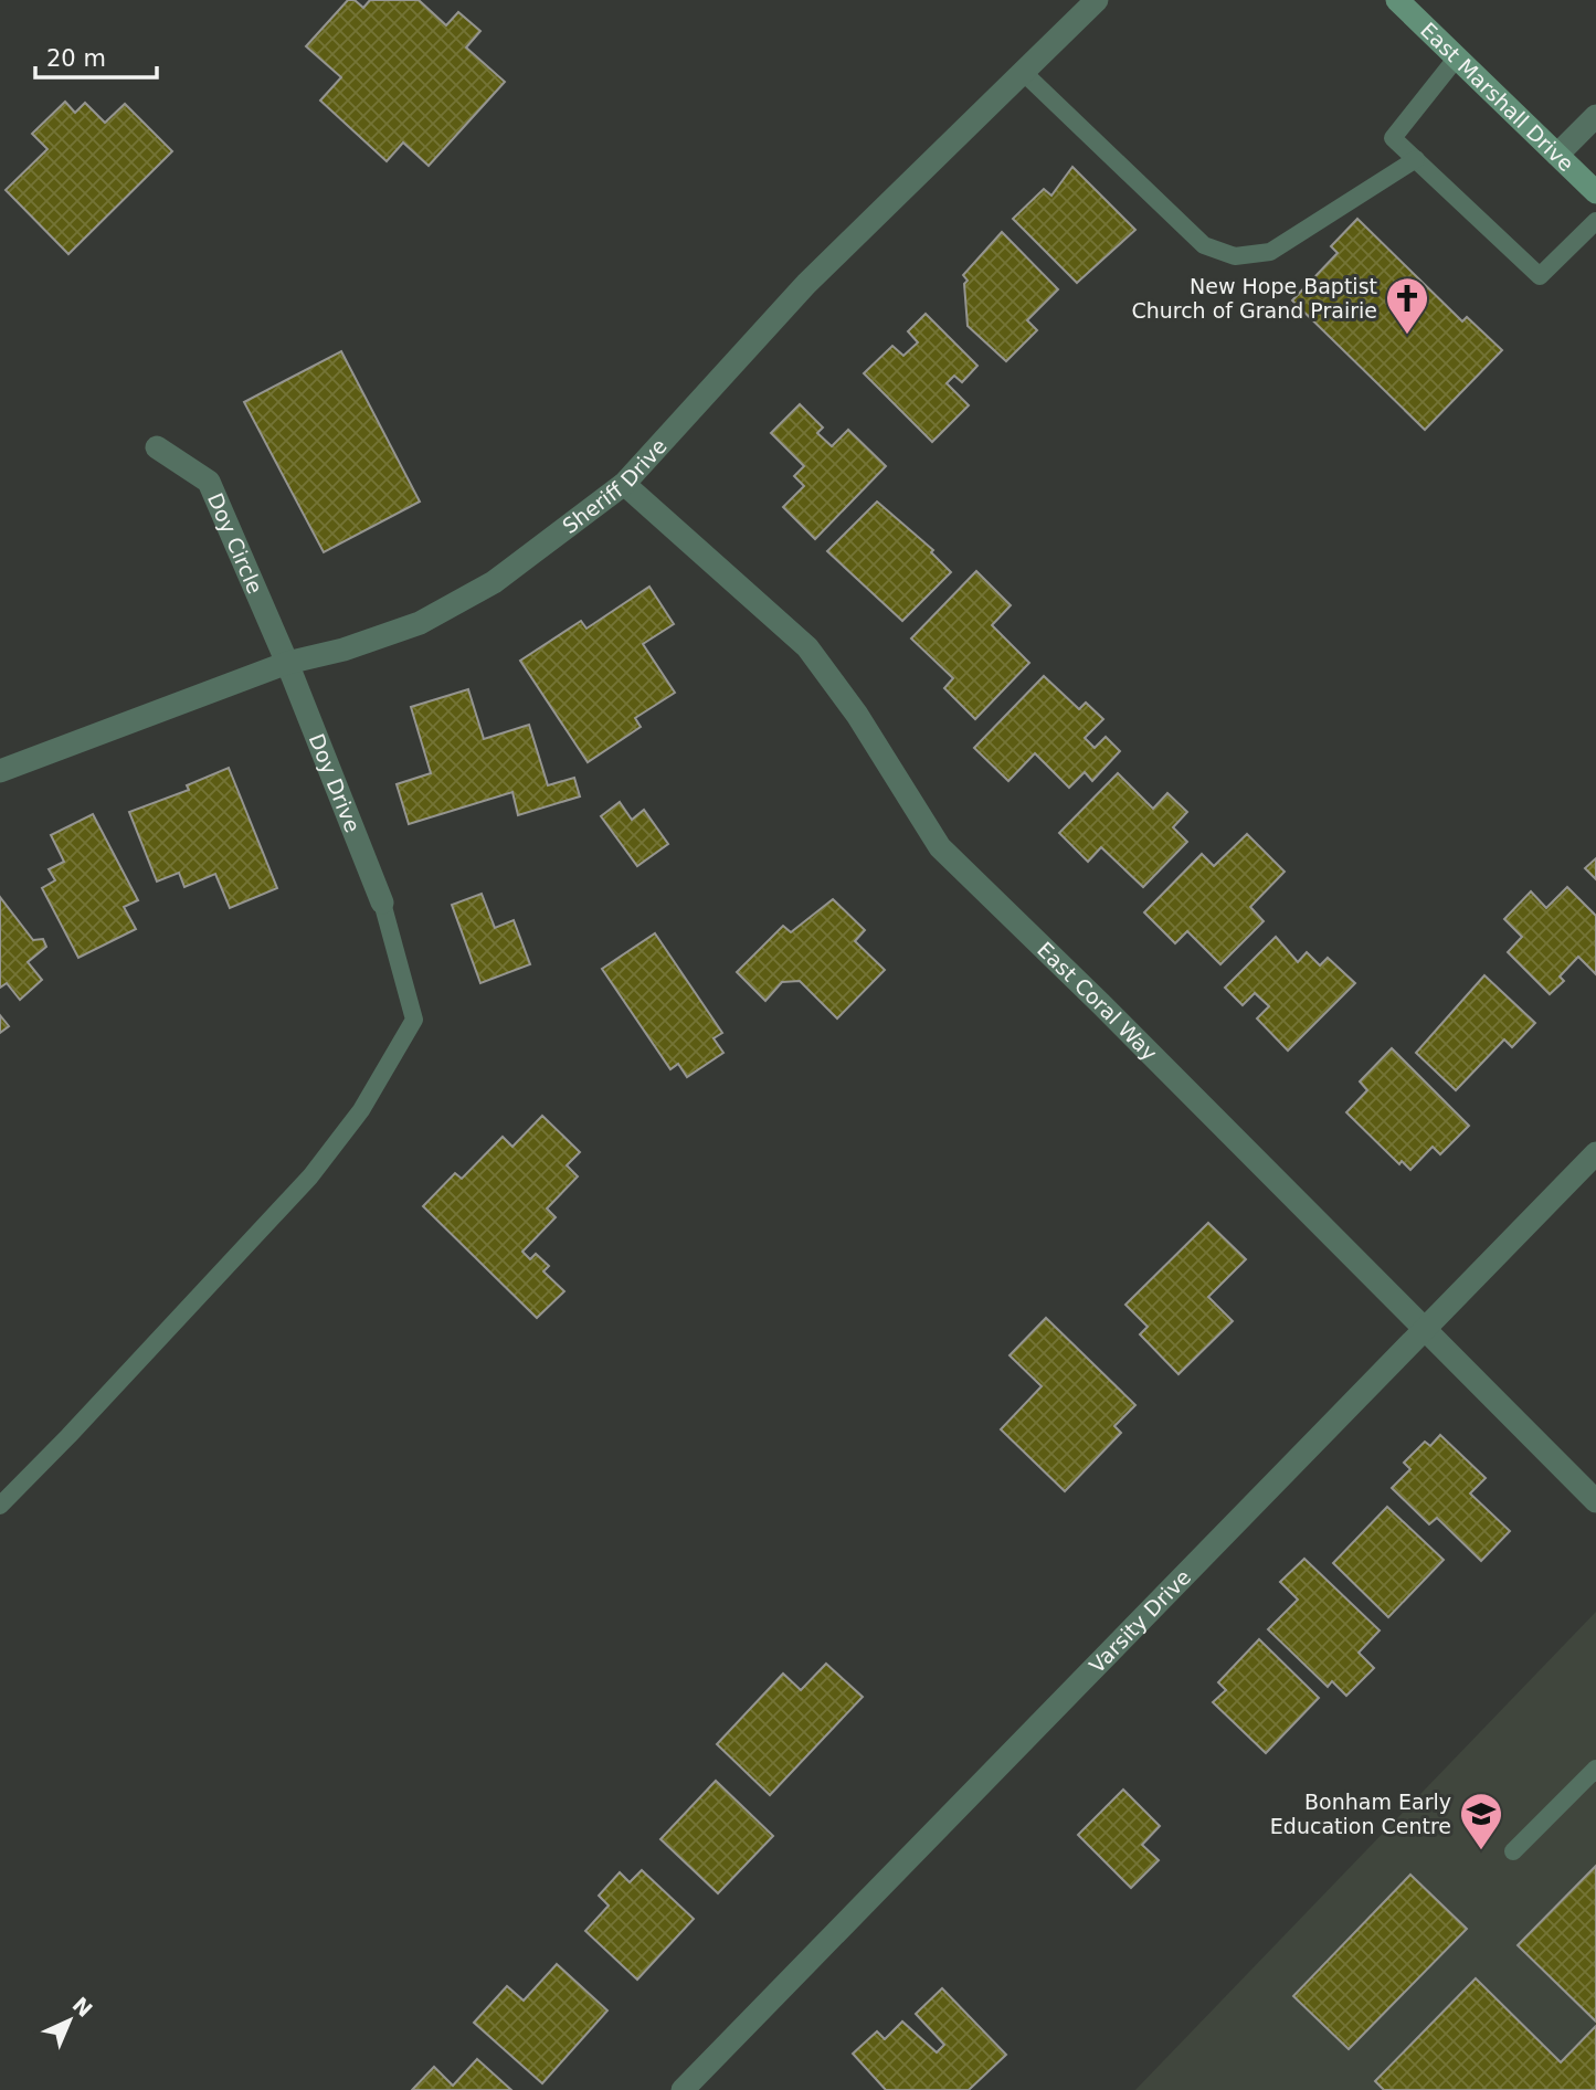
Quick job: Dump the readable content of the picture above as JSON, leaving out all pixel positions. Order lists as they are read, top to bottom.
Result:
{
  "streets": {
    "street": [
      "East Marshall Drive",
      "Sheriff Drive",
      "Doy Circle",
      "Doy Drive",
      "East Coral Way",
      "Varsity Drive"
    ]
  },
  "crossings": [
    ["Sheriff Drive", "Doy Circle"],
    ["Sheriff Drive", "Doy Drive"],
    ["Sheriff Drive", "East Coral Way"],
    ["Doy Circle", "Doy Drive"],
    ["East Coral Way", "Varsity Drive"]
  ],
  "places": {
    "church": ["New Hope Baptist Church of Grand Prairie"],
    "school or university": ["Bonham Early Education Centre"]
  },
  "scale_bar": "20 m",
  "north": "top right"
}
